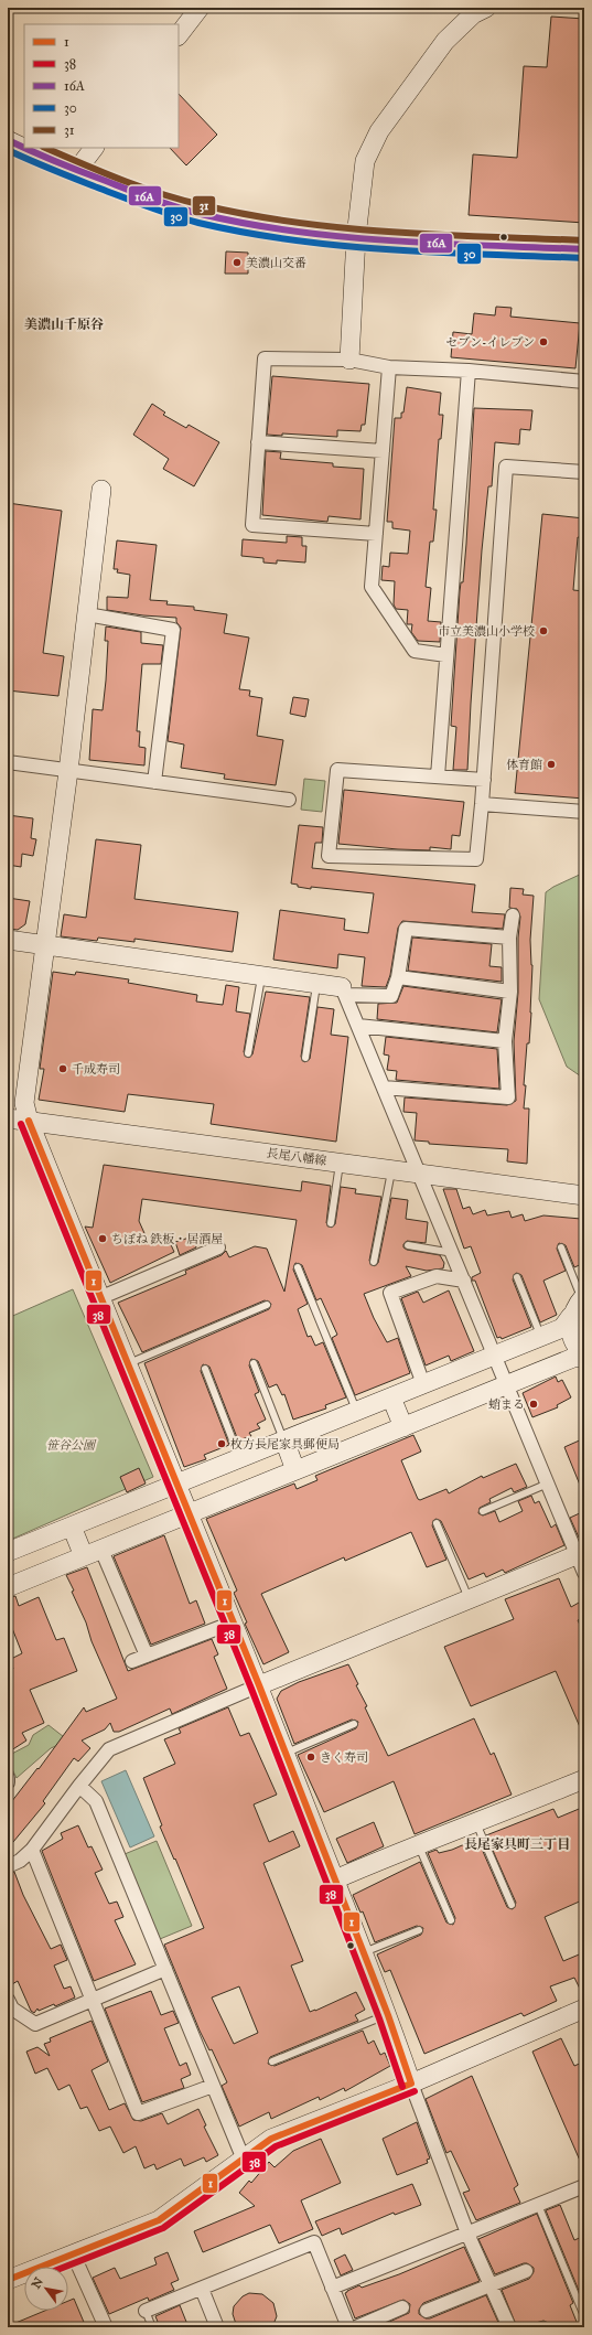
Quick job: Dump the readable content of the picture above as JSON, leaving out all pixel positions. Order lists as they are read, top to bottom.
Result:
{
  "streets": {
    "street": ["長尾八幡線"]
  },
  "districts": ["美濃山千原谷", "長尾家具町三丁目"],
  "parks": ["笹谷公園"],
  "places": [
    "美濃山交番",
    "セブン-イレブン",
    "市立美濃山小学校",
    "体育館",
    "千成寿司",
    "ちぼね 鉄板・居酒屋",
    "蛸まる",
    "枚方長尾家具郵便局",
    "きく寿司"
  ],
  "lines": [
    "transit line 16A",
    "transit line 31",
    "transit line 30",
    "transit line 1",
    "transit line 38"
  ],
  "legend": [
    "1",
    "38",
    "16A",
    "30",
    "31"
  ],
  "north": "top left"
}
